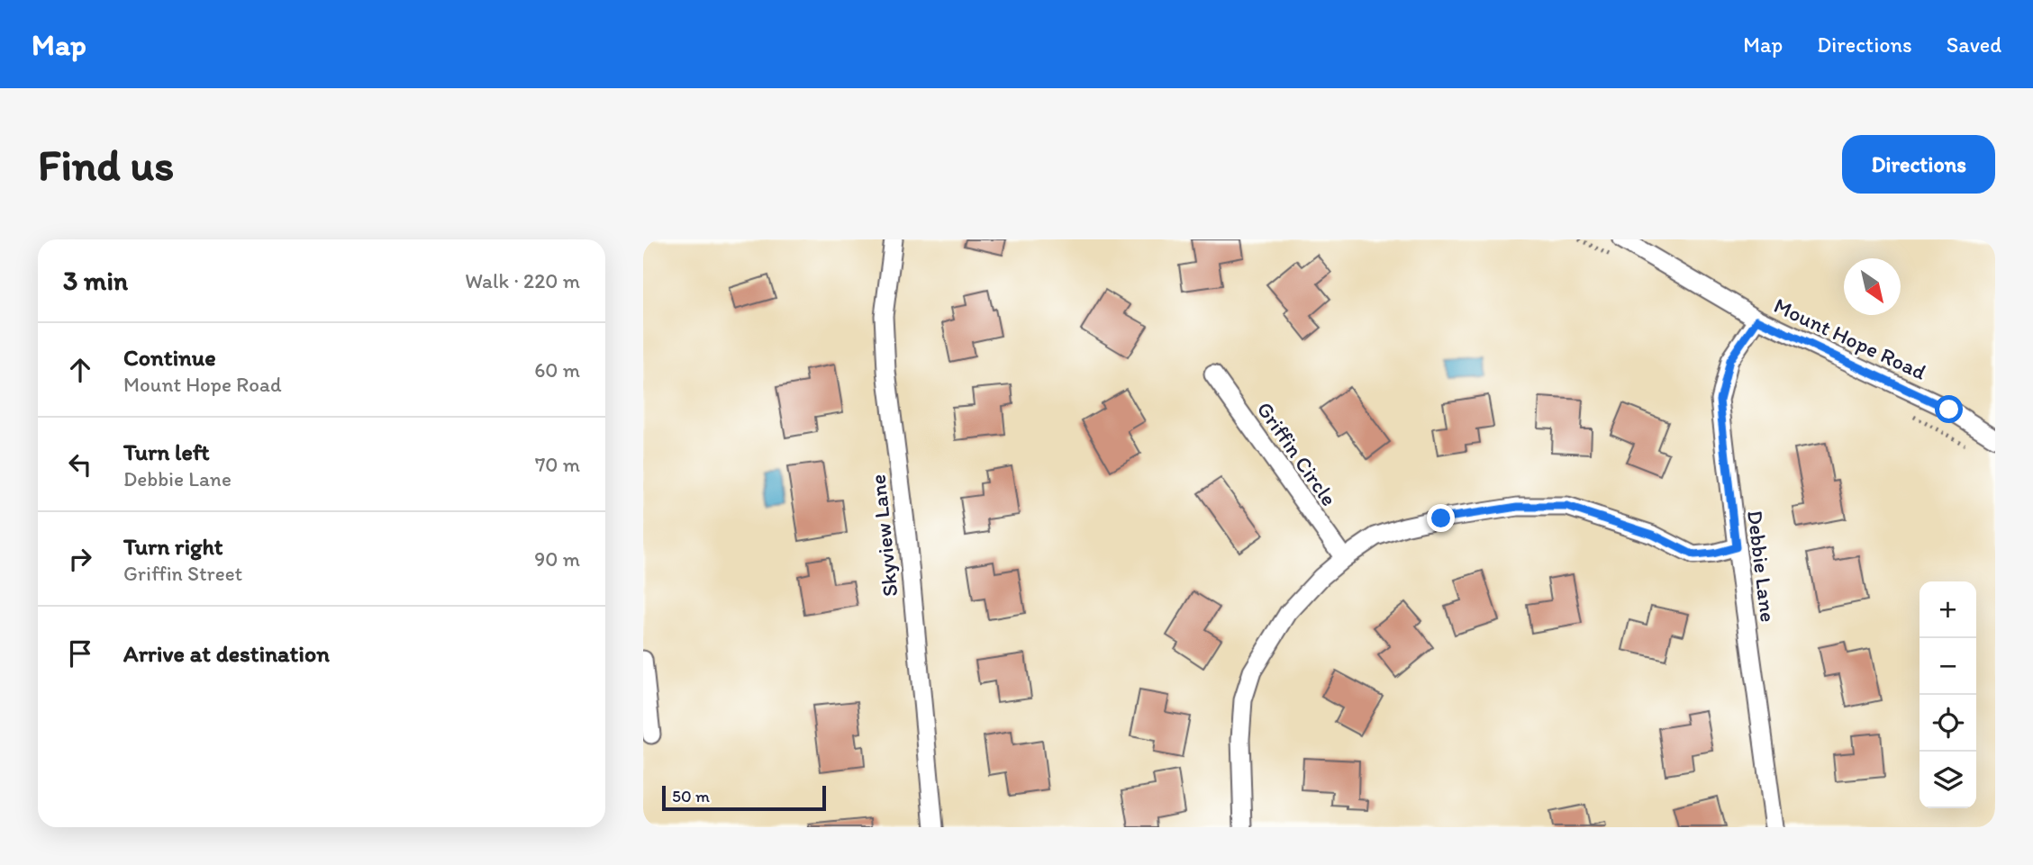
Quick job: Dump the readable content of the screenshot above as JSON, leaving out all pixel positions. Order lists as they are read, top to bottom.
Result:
{
  "streets": {
    "street": [
      "Mount Hope Road",
      "Griffin Circle",
      "Skyview Lane",
      "Debbie Lane"
    ]
  },
  "crossings": [
    ["Mount Hope Road", "Debbie Lane"]
  ],
  "scale_bar": "50 m",
  "north": "bottom right",
  "page": {
    "header": "Map",
    "nav": ["Map", "Directions", "Saved"],
    "buttons": "Directions",
    "title": "Find us",
    "heading": ["3 min", "Walk · 220 m"],
    "list": [
      ["Continue", "Mount Hope Road", "60 m"],
      ["Turn left", "Debbie Lane", "70 m"],
      ["Turn right", "Griffin Street", "90 m"],
      "Arrive at destination"
    ],
    "map_buttons": ["+", "−"],
    "scale": "50 m"
  }
}
